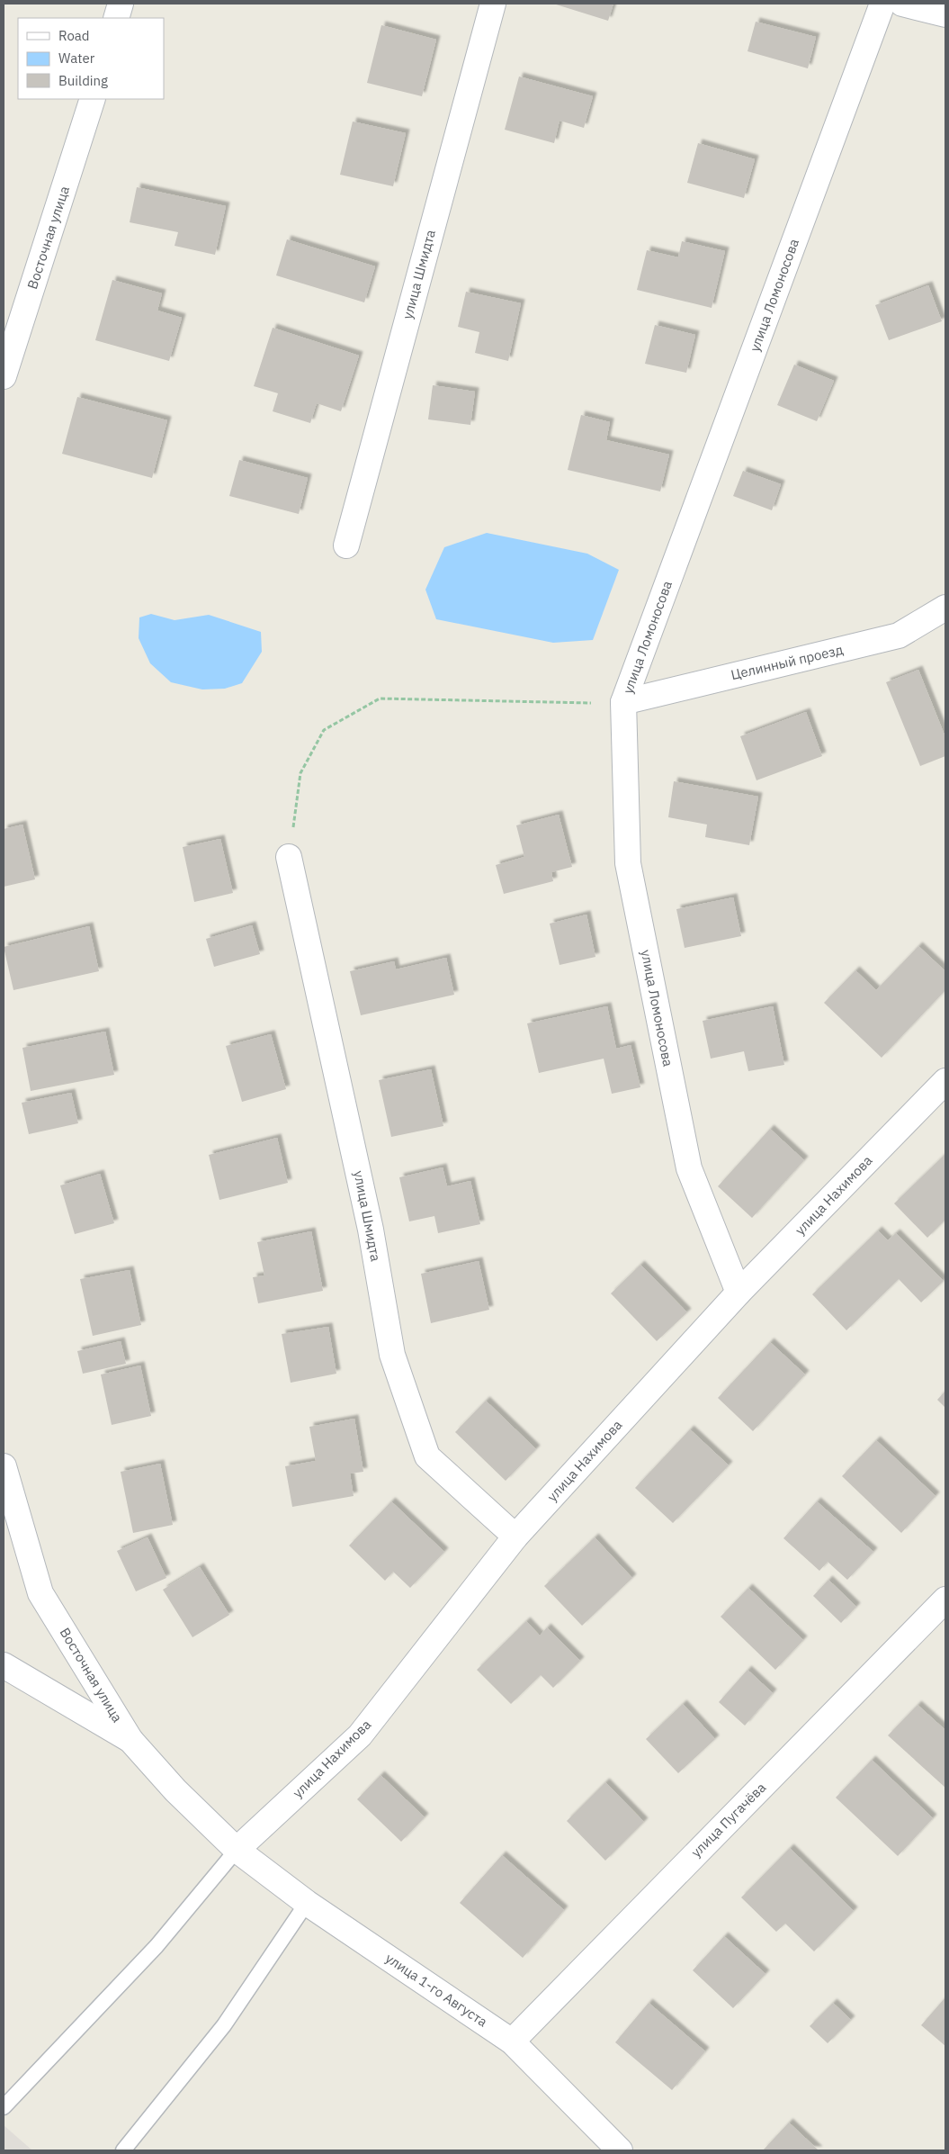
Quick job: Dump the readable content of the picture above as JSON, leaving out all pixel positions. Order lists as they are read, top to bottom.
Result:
{
  "streets": {
    "street": [
      "Восточная улица",
      "улица Шмидта",
      "улица Ломоносова",
      "Целинный проезд",
      "улица Нахимова",
      "улица Пугачёва",
      "улица 1-го Августа"
    ]
  },
  "crossings": [
    ["Восточная улица", "улица Нахимова"],
    ["Восточная улица", "улица 1-го Августа"],
    ["улица Шмидта", "улица Нахимова"],
    ["улица Ломоносова", "Целинный проезд"],
    ["улица Ломоносова", "улица Нахимова"],
    ["улица Нахимова", "улица 1-го Августа"],
    ["улица Пугачёва", "улица 1-го Августа"]
  ],
  "legend": ["Road", "Water", "Building"]
}
